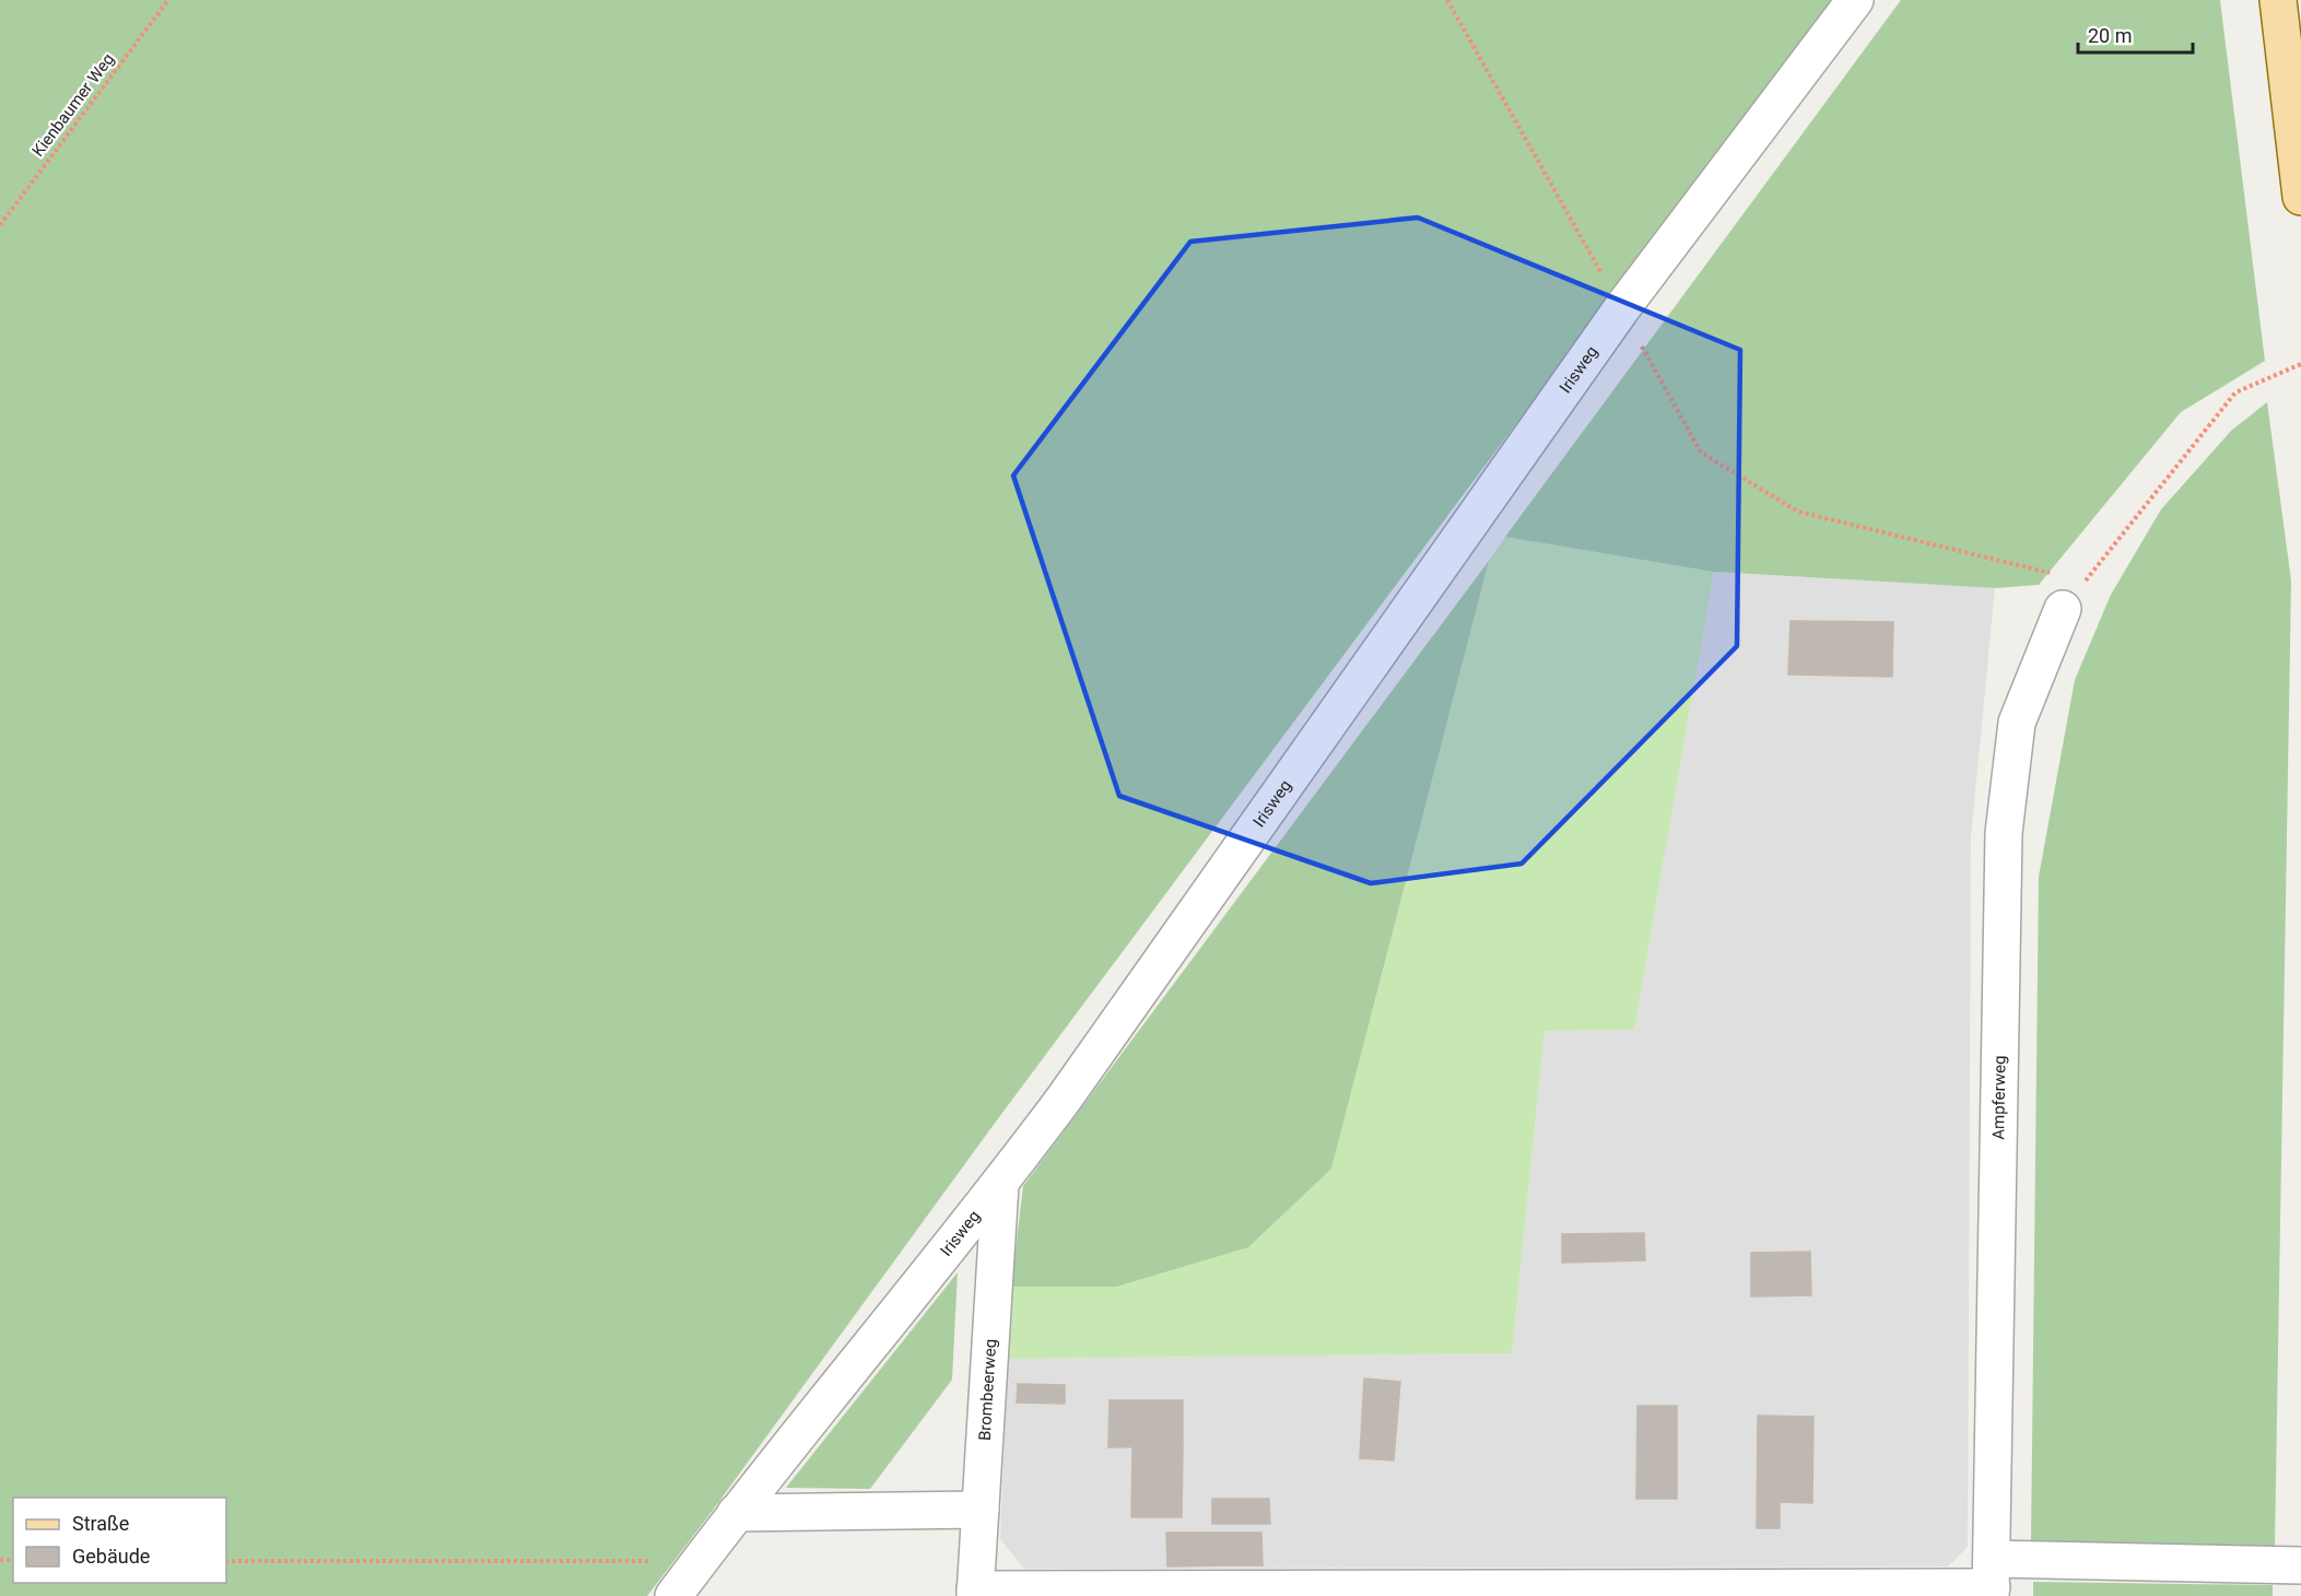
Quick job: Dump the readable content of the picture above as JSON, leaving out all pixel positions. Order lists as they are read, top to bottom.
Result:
{
  "streets": {
    "street": ["Irisweg", "Ampferweg", "Brombeerweg"],
    "path": ["Kienbaumer Weg"]
  },
  "crossings": [
    ["Irisweg", "Brombeerweg"]
  ],
  "legend": ["Straße", "Gebäude"],
  "scale_bar": "20 m"
}
